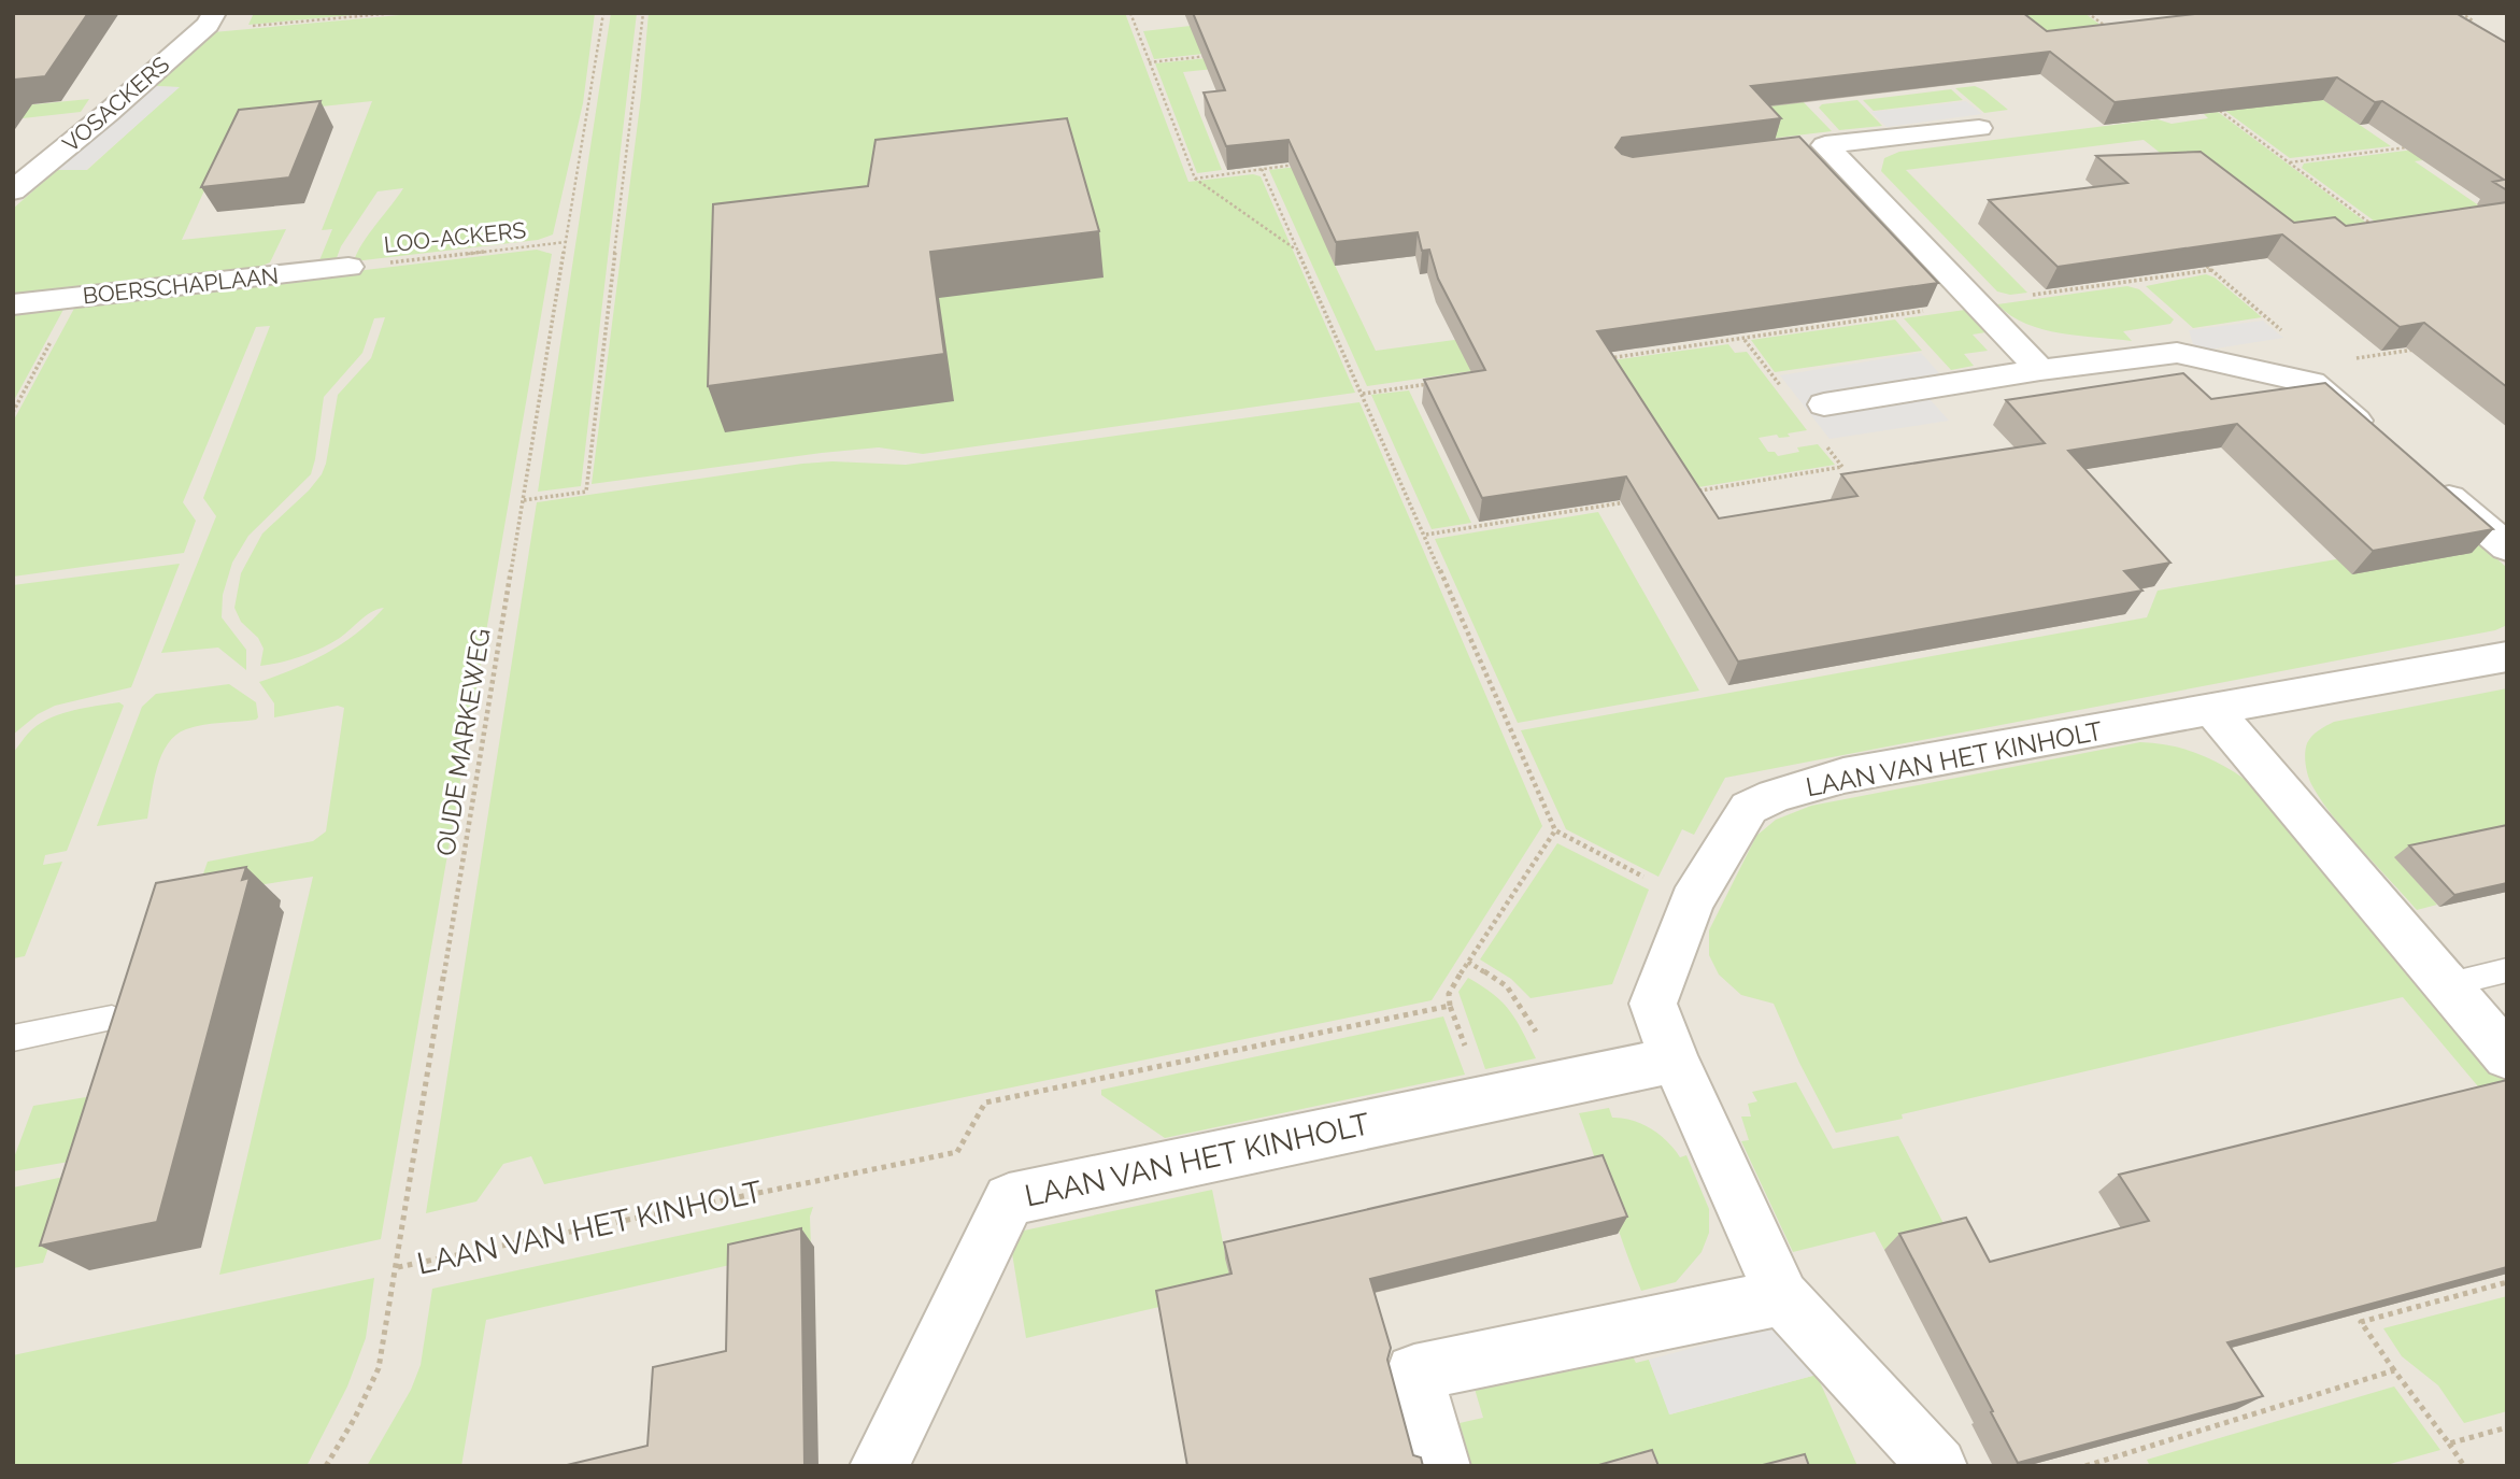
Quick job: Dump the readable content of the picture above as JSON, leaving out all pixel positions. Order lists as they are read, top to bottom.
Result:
{
  "streets": {
    "street": ["VOSACKERS", "BOERSCHAPLAAN", "LAAN VAN HET KINHOLT"],
    "path": ["LOO-ACKERS", "OUDE MARKEWEG"]
  },
  "crossings": [
    ["LOO-ACKERS", "BOERSCHAPLAAN"],
    ["LOO-ACKERS", "OUDE MARKEWEG"],
    ["OUDE MARKEWEG", "LAAN VAN HET KINHOLT"]
  ]
}
